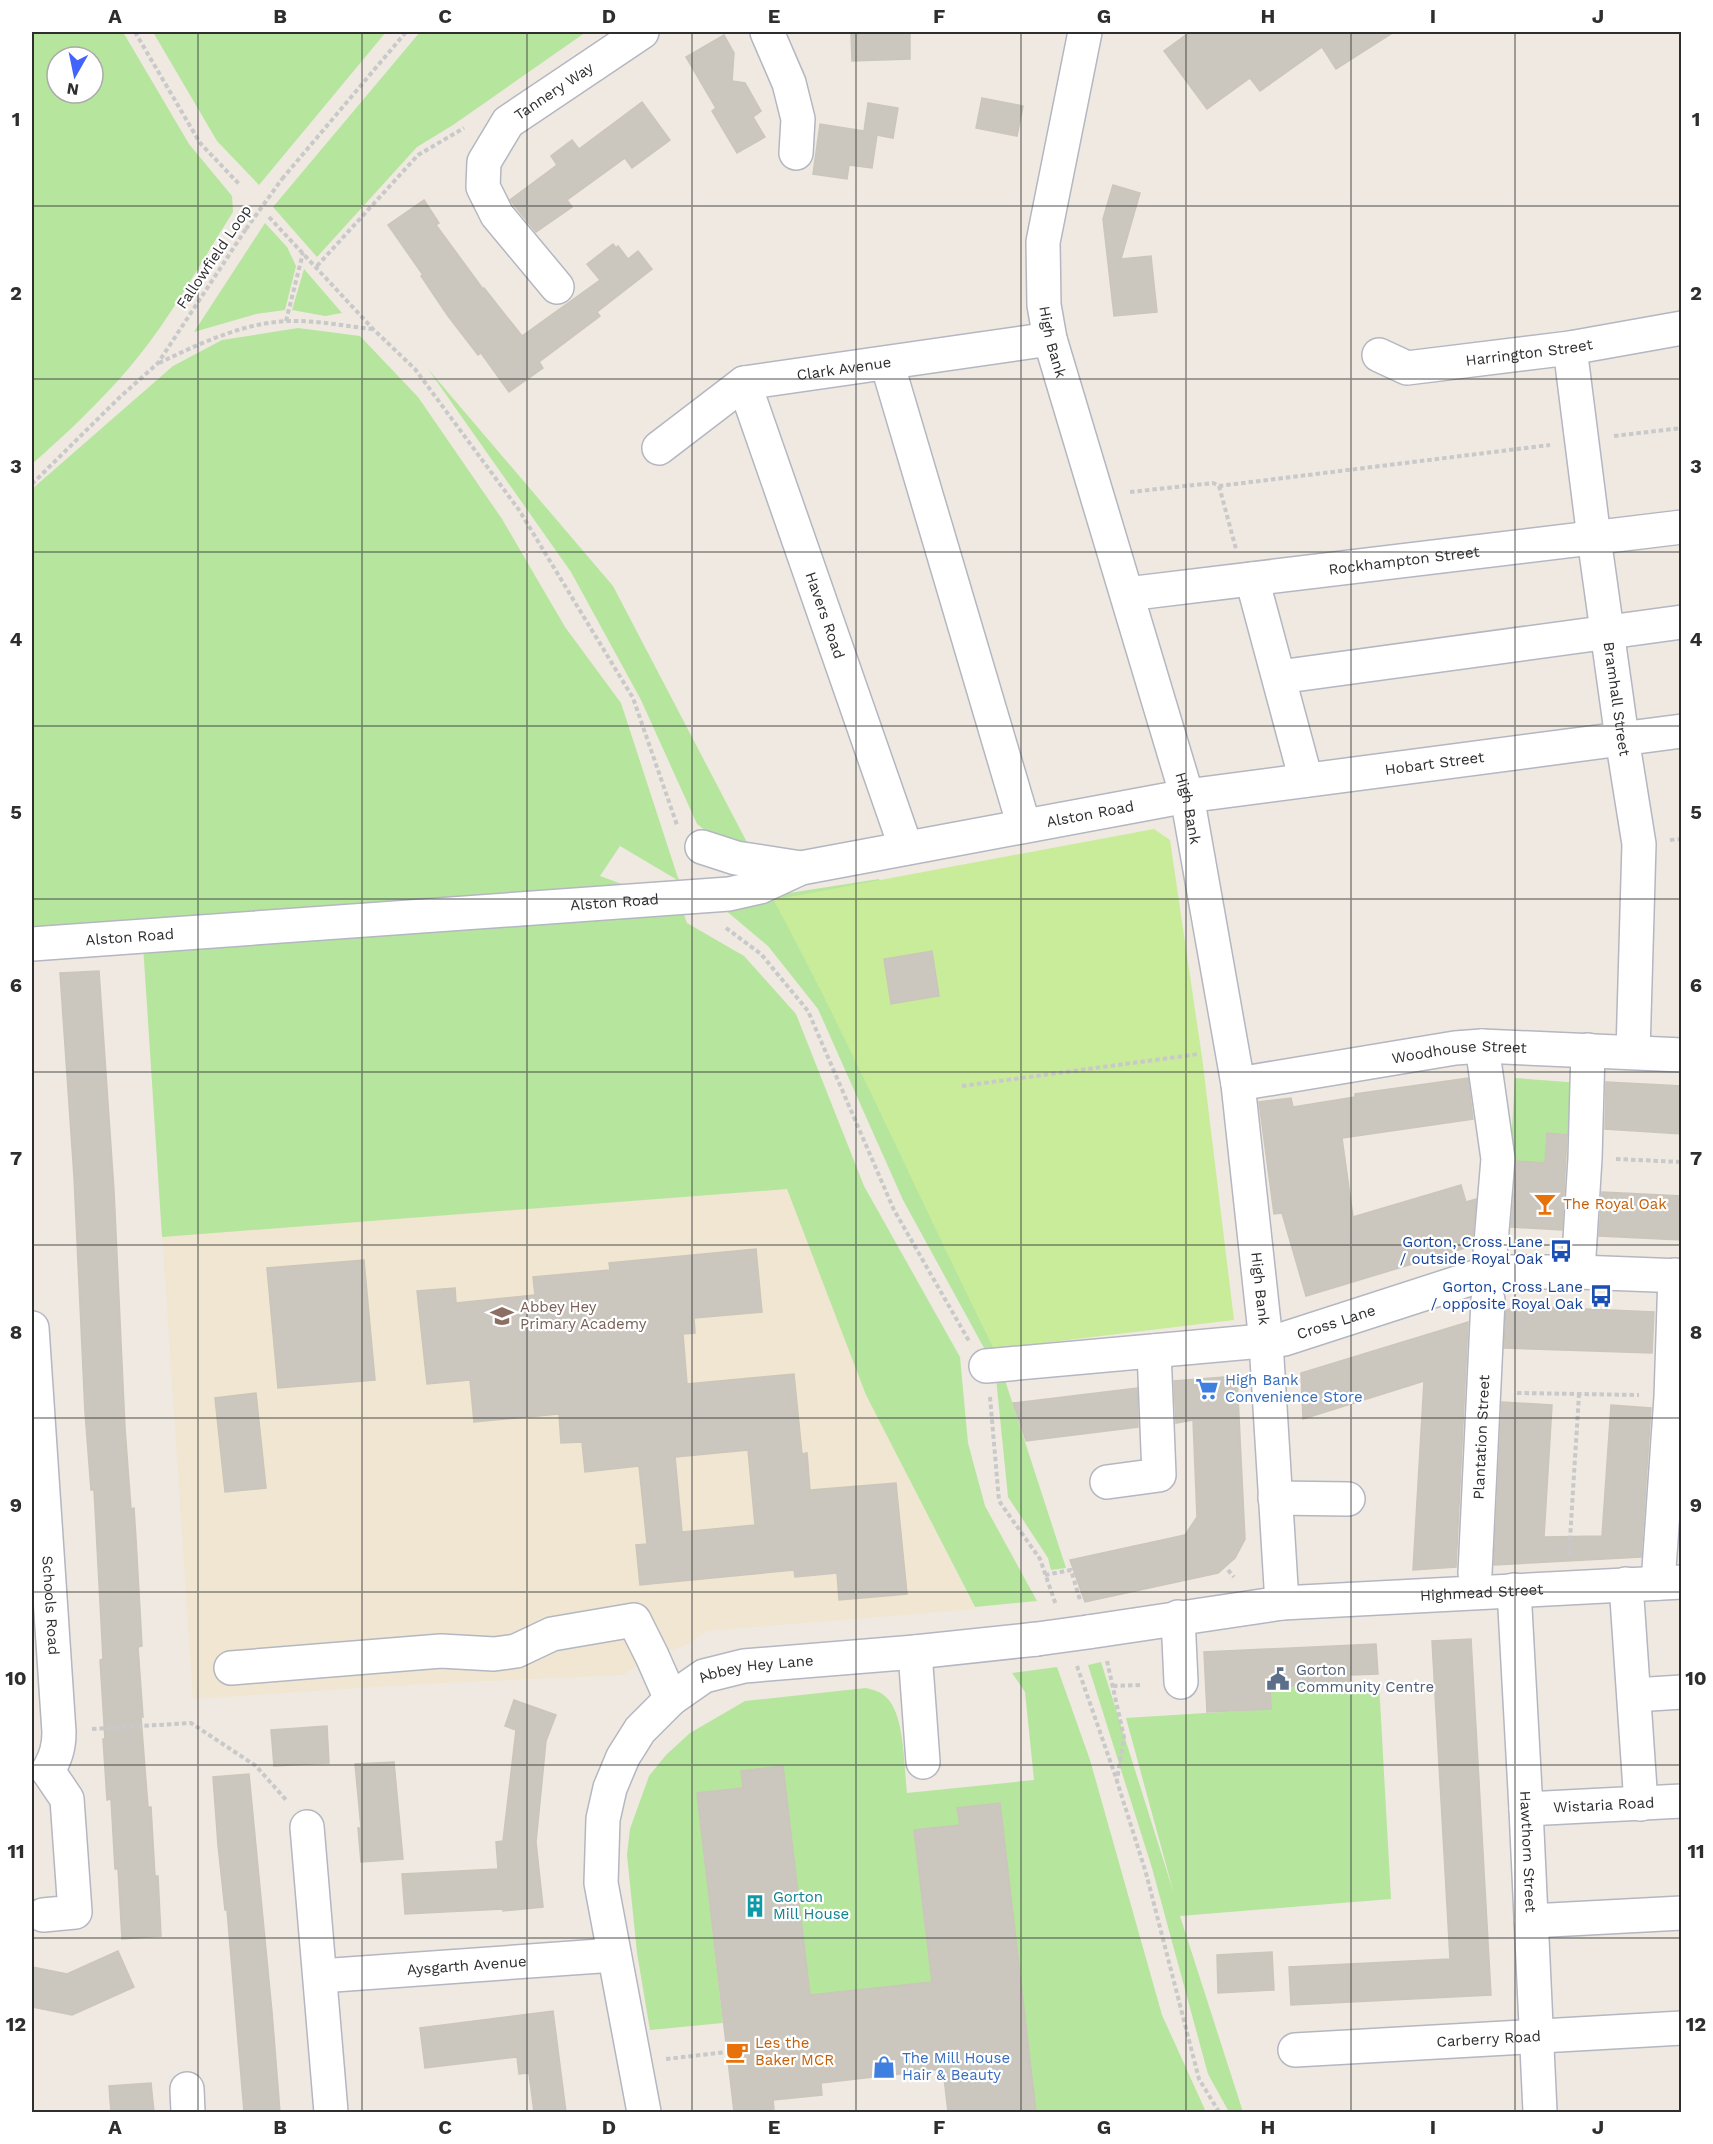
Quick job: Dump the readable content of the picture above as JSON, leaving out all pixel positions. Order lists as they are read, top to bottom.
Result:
{
  "streets": {
    "street": [
      "Tannery Way",
      "High Bank",
      "Harrington Street",
      "Clark Avenue",
      "Rockhampton Street",
      "Havers Road",
      "Bramhall Street",
      "Hobart Street",
      "Alston Road",
      "Woodhouse Street",
      "Cross Lane",
      "Plantation Street",
      "Highmead Street",
      "Schools Road",
      "Abbey Hey Lane",
      "Wistaria Road",
      "Hawthorn Street",
      "Aysgarth Avenue",
      "Carberry Road"
    ],
    "path": ["Fallowfield Loop"]
  },
  "crossings": [
    ["High Bank", "Clark Avenue"],
    ["High Bank", "Rockhampton Street"],
    ["High Bank", "Hobart Street"],
    ["High Bank", "Alston Road"],
    ["High Bank", "Woodhouse Street"],
    ["High Bank", "Cross Lane"],
    ["High Bank", "Highmead Street"],
    ["High Bank", "Abbey Hey Lane"],
    ["Harrington Street", "Bramhall Street"],
    ["Clark Avenue", "Havers Road"],
    ["Rockhampton Street", "Bramhall Street"],
    ["Havers Road", "Alston Road"],
    ["Bramhall Street", "Hobart Street"],
    ["Bramhall Street", "Woodhouse Street"],
    ["Hobart Street", "Alston Road"],
    ["Woodhouse Street", "Plantation Street"],
    ["Cross Lane", "Plantation Street"],
    ["Highmead Street", "Abbey Hey Lane"],
    ["Highmead Street", "Hawthorn Street"],
    ["Abbey Hey Lane", "Aysgarth Avenue"],
    ["Wistaria Road", "Hawthorn Street"],
    ["Hawthorn Street", "Carberry Road"]
  ],
  "places": {
    "bar": ["The Royal Oak"],
    "bus stop": ["Gorton, Cross Lane / outside Royal Oak", "Gorton, Cross Lane / opposite Royal Oak"],
    "school or university": ["Abbey Hey Primary Academy"],
    "supermarket": ["High Bank Convenience Store"],
    "public building": ["Gorton Community Centre"],
    "building": ["Gorton Mill House"],
    "cafe": ["Les the Baker MCR"],
    "shop": ["The Mill House Hair & Beauty"]
  },
  "north": "bottom",
  "grid": {
    "columns": [
      "A",
      "B",
      "C",
      "D",
      "E",
      "F",
      "G",
      "H",
      "I",
      "J"
    ],
    "rows": [
      "1",
      "2",
      "3",
      "4",
      "5",
      "6",
      "7",
      "8",
      "9",
      "10",
      "11",
      "12"
    ]
  }
}
